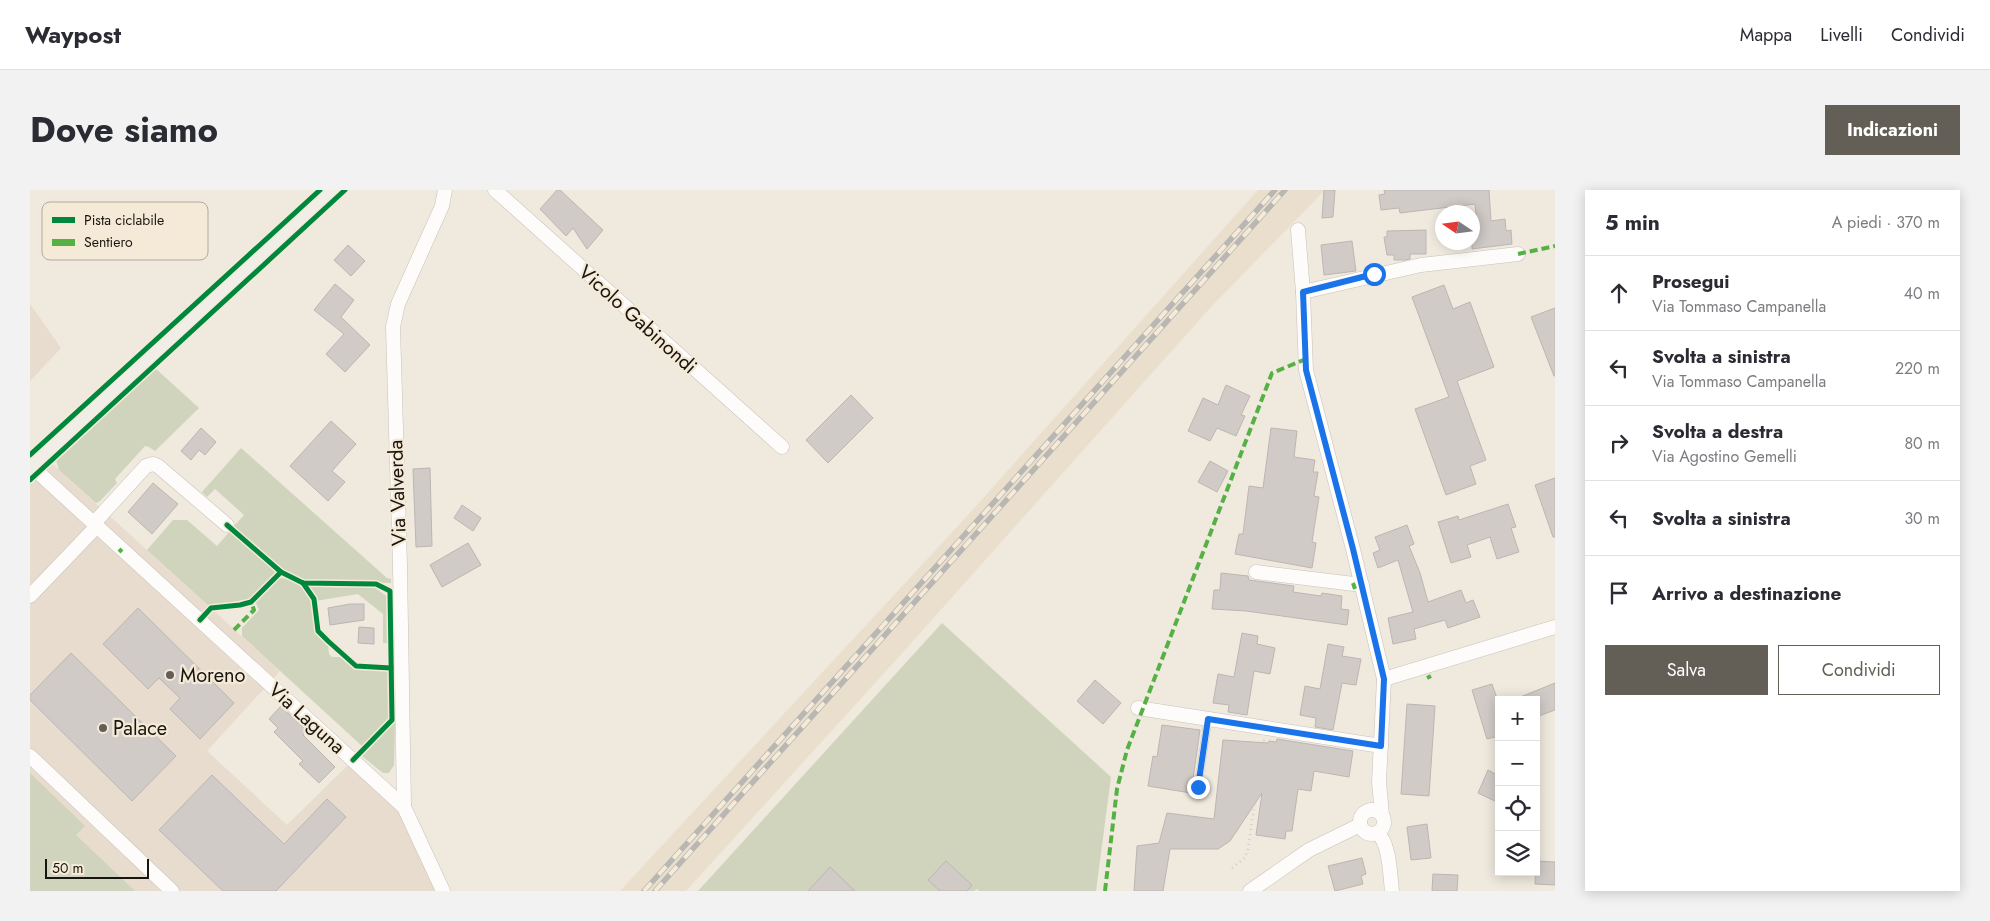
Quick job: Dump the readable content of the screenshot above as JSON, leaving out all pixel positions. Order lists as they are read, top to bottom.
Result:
{
  "streets": {
    "street": ["Vicolo Gabinondi", "Via Valverda", "Via Laguna"]
  },
  "crossings": [
    ["Via Valverda", "Via Laguna"]
  ],
  "places": ["Moreno", "Palace"],
  "legend": ["Pista ciclabile", "Sentiero"],
  "scale_bar": "50 m",
  "north": "left",
  "page": {
    "header": "Waypost",
    "nav": ["Mappa", "Livelli", "Condividi"],
    "title": "Dove siamo",
    "buttons": [
      "Indicazioni",
      ["Salva", "Condividi"]
    ],
    "heading": ["5 min", "A piedi · 370 m"],
    "list": [
      ["Prosegui", "Via Tommaso Campanella", "40 m"],
      ["Svolta a sinistra", "Via Tommaso Campanella", "220 m"],
      ["Svolta a destra", "Via Agostino Gemelli", "80 m"],
      ["Svolta a sinistra", "30 m"],
      "Arrivo a destinazione"
    ],
    "map_buttons": ["+", "−"],
    "scale": "50 m"
  }
}
